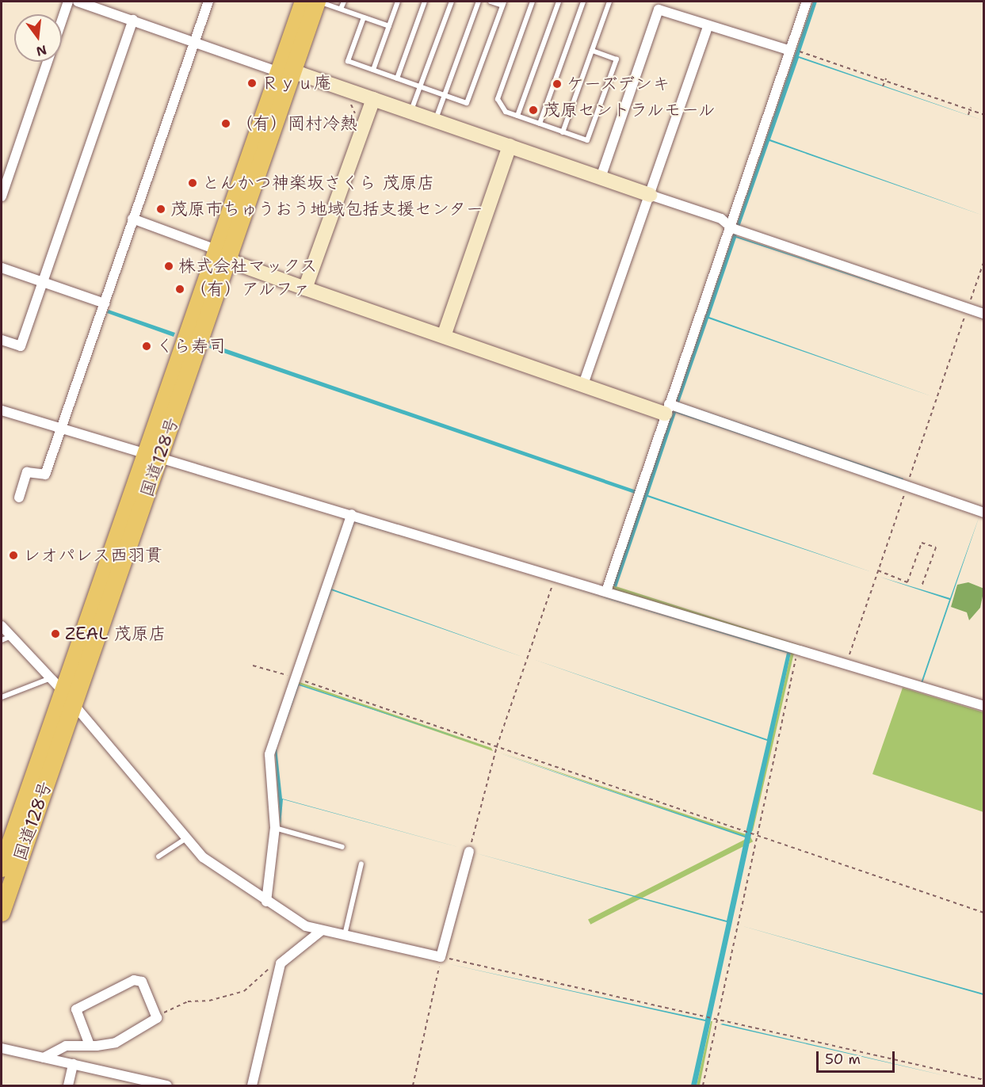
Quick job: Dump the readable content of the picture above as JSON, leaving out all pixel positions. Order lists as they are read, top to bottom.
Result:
{
  "streets": {
    "highway": ["国道128号"]
  },
  "places": [
    "Ｒｙｕ庵",
    "ケーズデンキ",
    "茂原セントラルモール",
    "（有）岡村冷熱",
    "とんかつ神楽坂さくら 茂原店",
    "茂原市ちゅうおう地域包括支援センター",
    "株式会社マックス",
    "（有）アルファ",
    "くら寿司",
    "レオパレス西羽貫",
    "ZEAL 茂原店"
  ],
  "scale_bar": "50 m",
  "north": "bottom"
}
